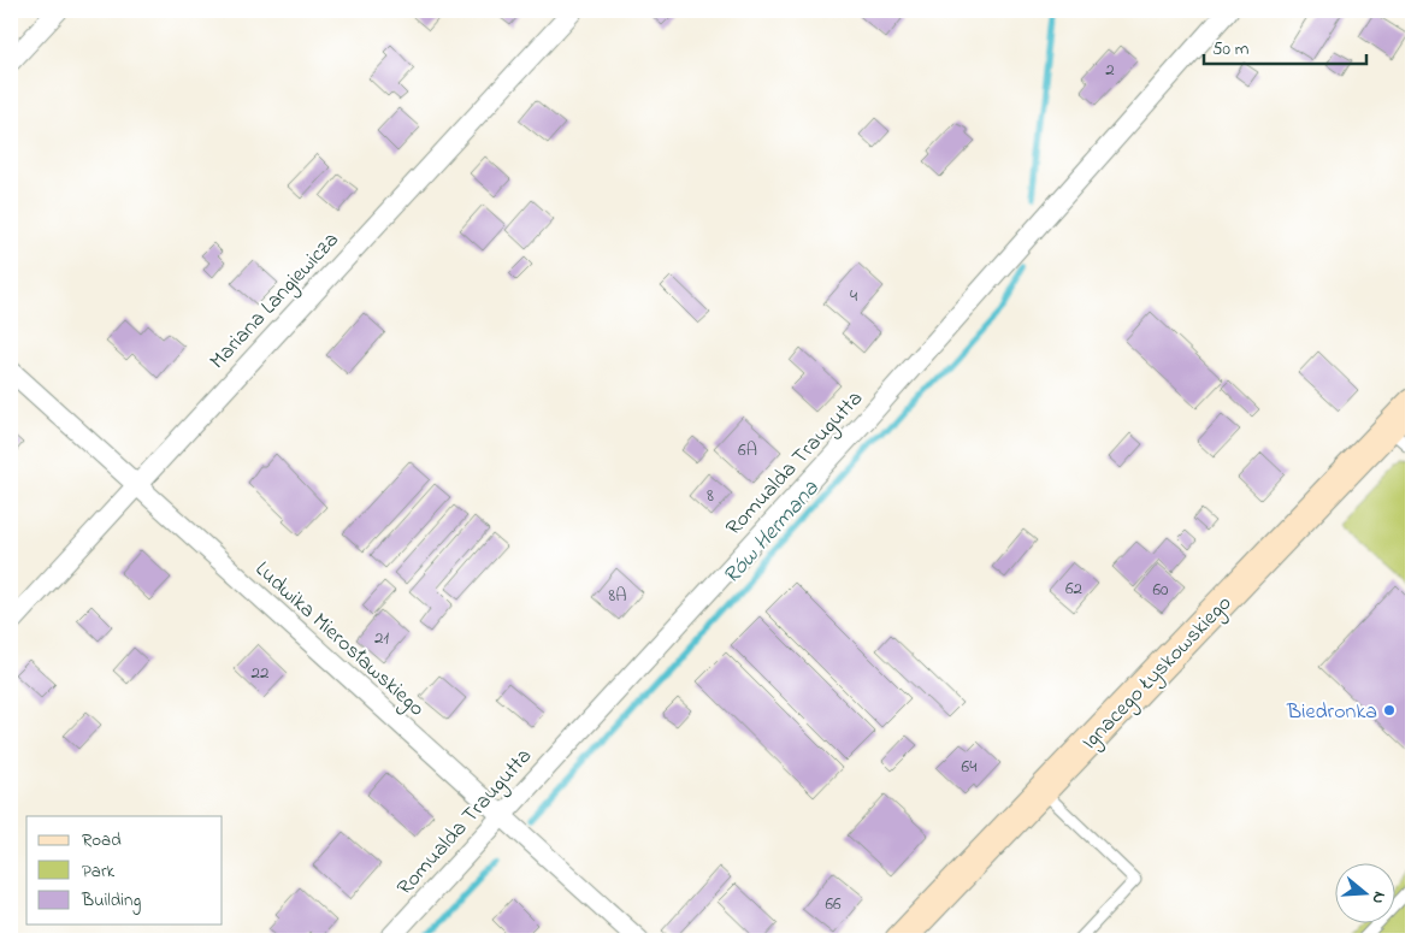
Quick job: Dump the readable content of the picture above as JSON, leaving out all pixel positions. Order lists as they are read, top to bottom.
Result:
{
  "streets": {
    "street": [
      "Mariana Langiewicza",
      "Romualda Traugutta",
      "Ludwika Mierosławskiego",
      "Ignacego Łyskowskiego"
    ]
  },
  "crossings": [
    ["Mariana Langiewicza", "Ludwika Mierosławskiego"],
    ["Romualda Traugutta", "Ludwika Mierosławskiego"]
  ],
  "water": ["Rów Hermana"],
  "places": ["Biedronka"],
  "house_numbers": [
    "2",
    "4",
    "6A",
    "8",
    "62",
    "60",
    "8A",
    "21",
    "22",
    "64",
    "66"
  ],
  "legend": ["Road", "Park", "Building"],
  "scale_bar": "50 m",
  "north": "right"
}
